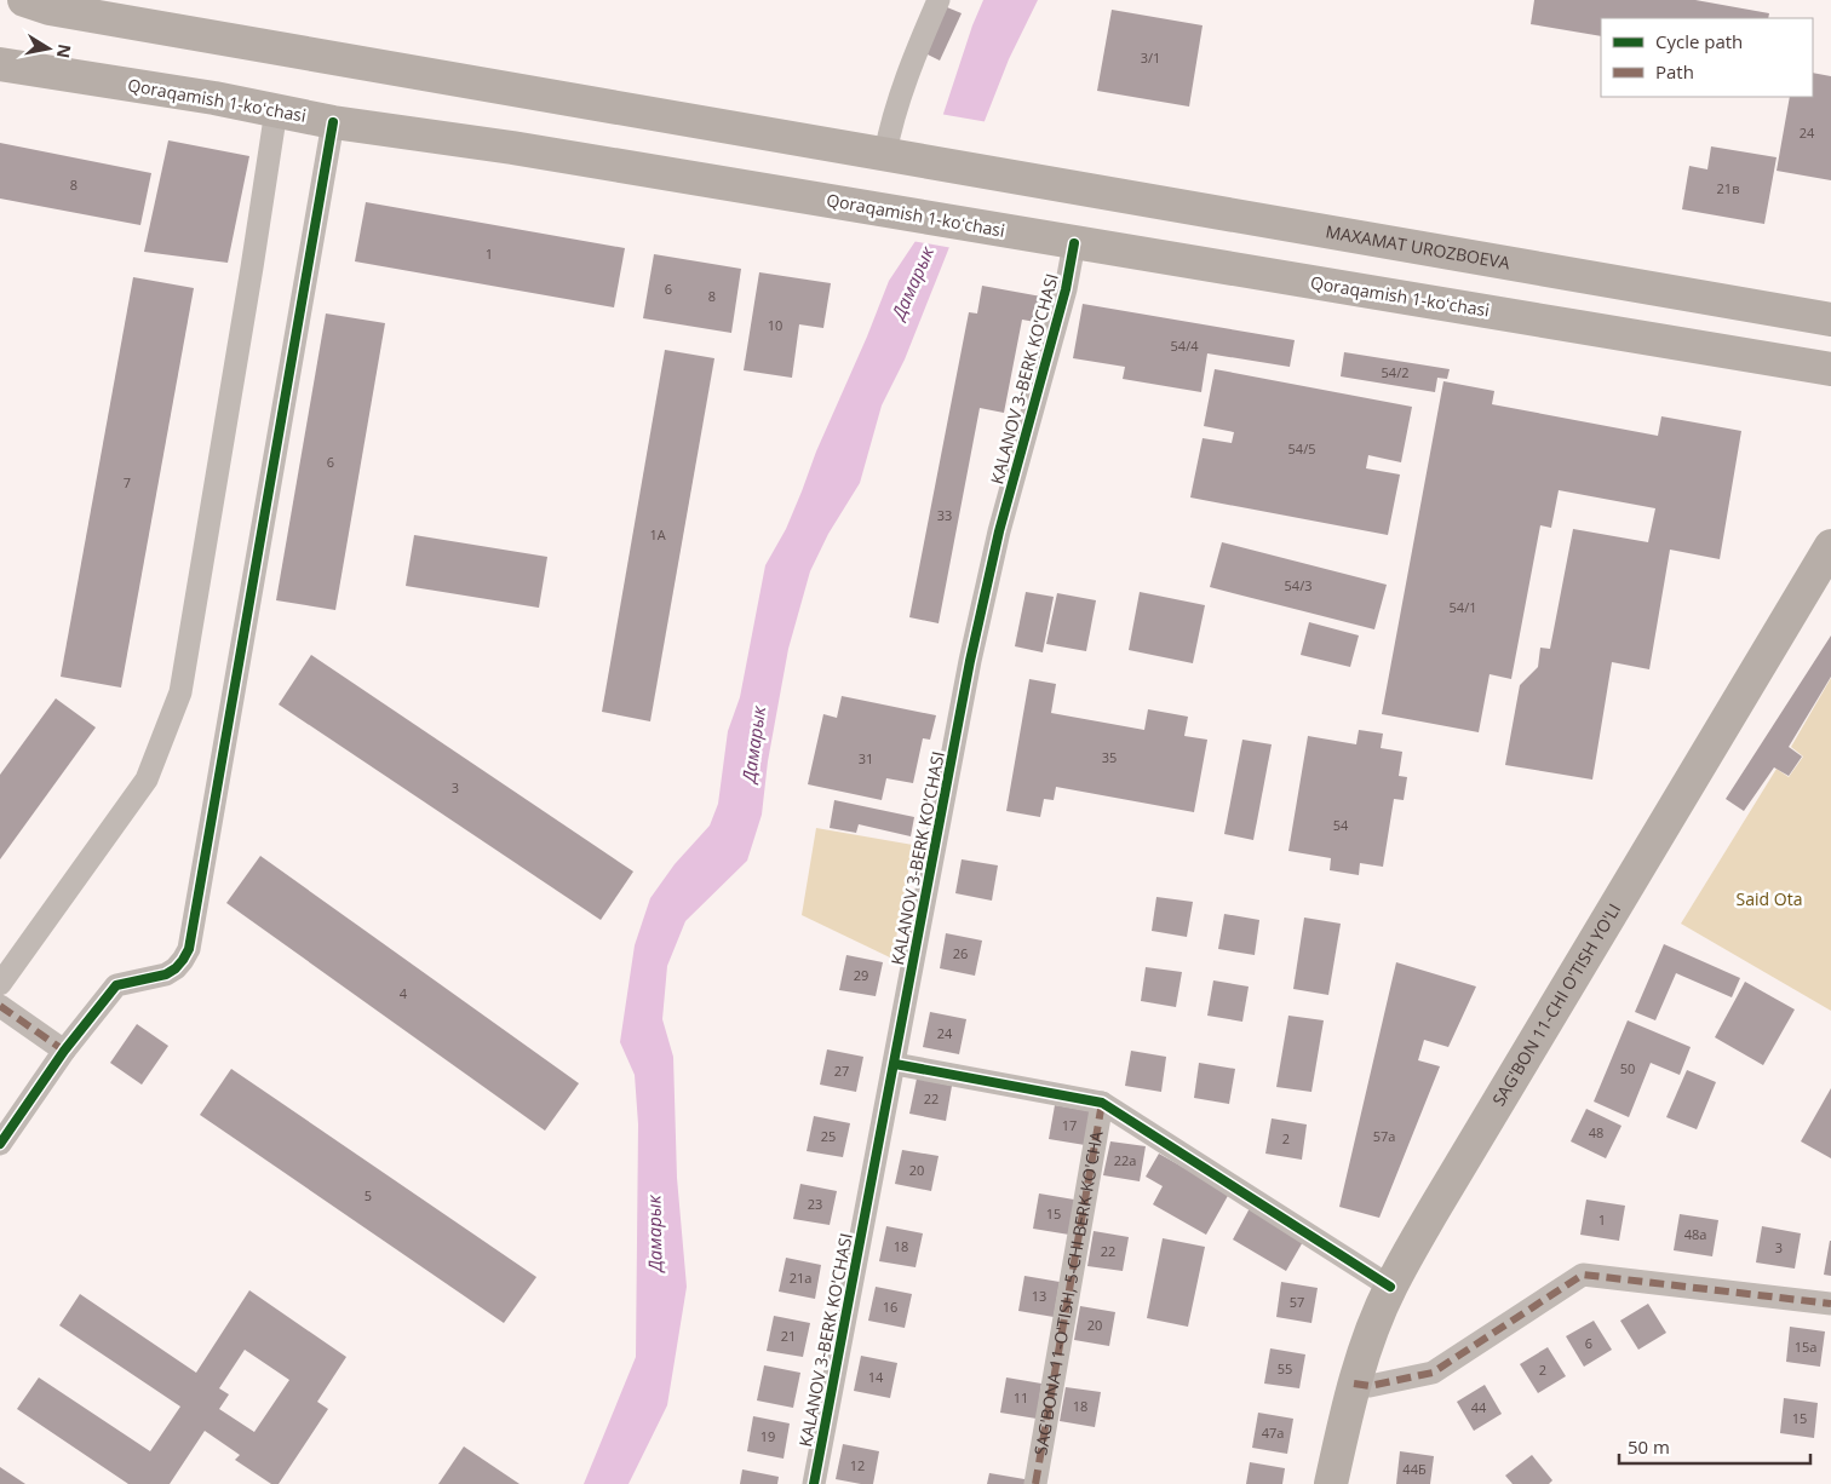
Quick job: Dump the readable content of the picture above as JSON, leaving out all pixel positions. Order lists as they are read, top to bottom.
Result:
{
  "streets": {
    "main road": ["Qoraqamish 1-koʻchasi", "MAXAMAT UROZBOEVA", "SAG'BON 11-CHI O'TISH YO'LI"],
    "street": ["KALANOV 3-BERK KO'CHASI", "SAG'BONA 11-O'TISH, 5-CHI BERK KO'CHA"]
  },
  "crossings": [
    ["Qoraqamish 1-koʻchasi", "KALANOV 3-BERK KO'CHASI"]
  ],
  "water": ["Дамарык"],
  "parks": ["Said Ota"],
  "house_numbers": [
    "3/1",
    "24",
    "8",
    "21в",
    "1",
    "6",
    "8",
    "10",
    "54/4",
    "54/2",
    "54/5",
    "6",
    "7",
    "33",
    "1А",
    "54/3",
    "54/1",
    "35",
    "31",
    "3",
    "54",
    "26",
    "29",
    "4",
    "24",
    "50",
    "27",
    "22",
    "17",
    "48",
    "25",
    "57a",
    "2",
    "22a",
    "20",
    "5",
    "23",
    "15",
    "1",
    "48а",
    "18",
    "3",
    "22",
    "21a",
    "13",
    "57",
    "16",
    "20",
    "21",
    "6",
    "15a",
    "55",
    "2",
    "14",
    "11",
    "18",
    "44",
    "15",
    "47a",
    "19",
    "12",
    "44Б"
  ],
  "legend": ["Cycle path", "Path"],
  "scale_bar": "50 m",
  "north": "right"
}
